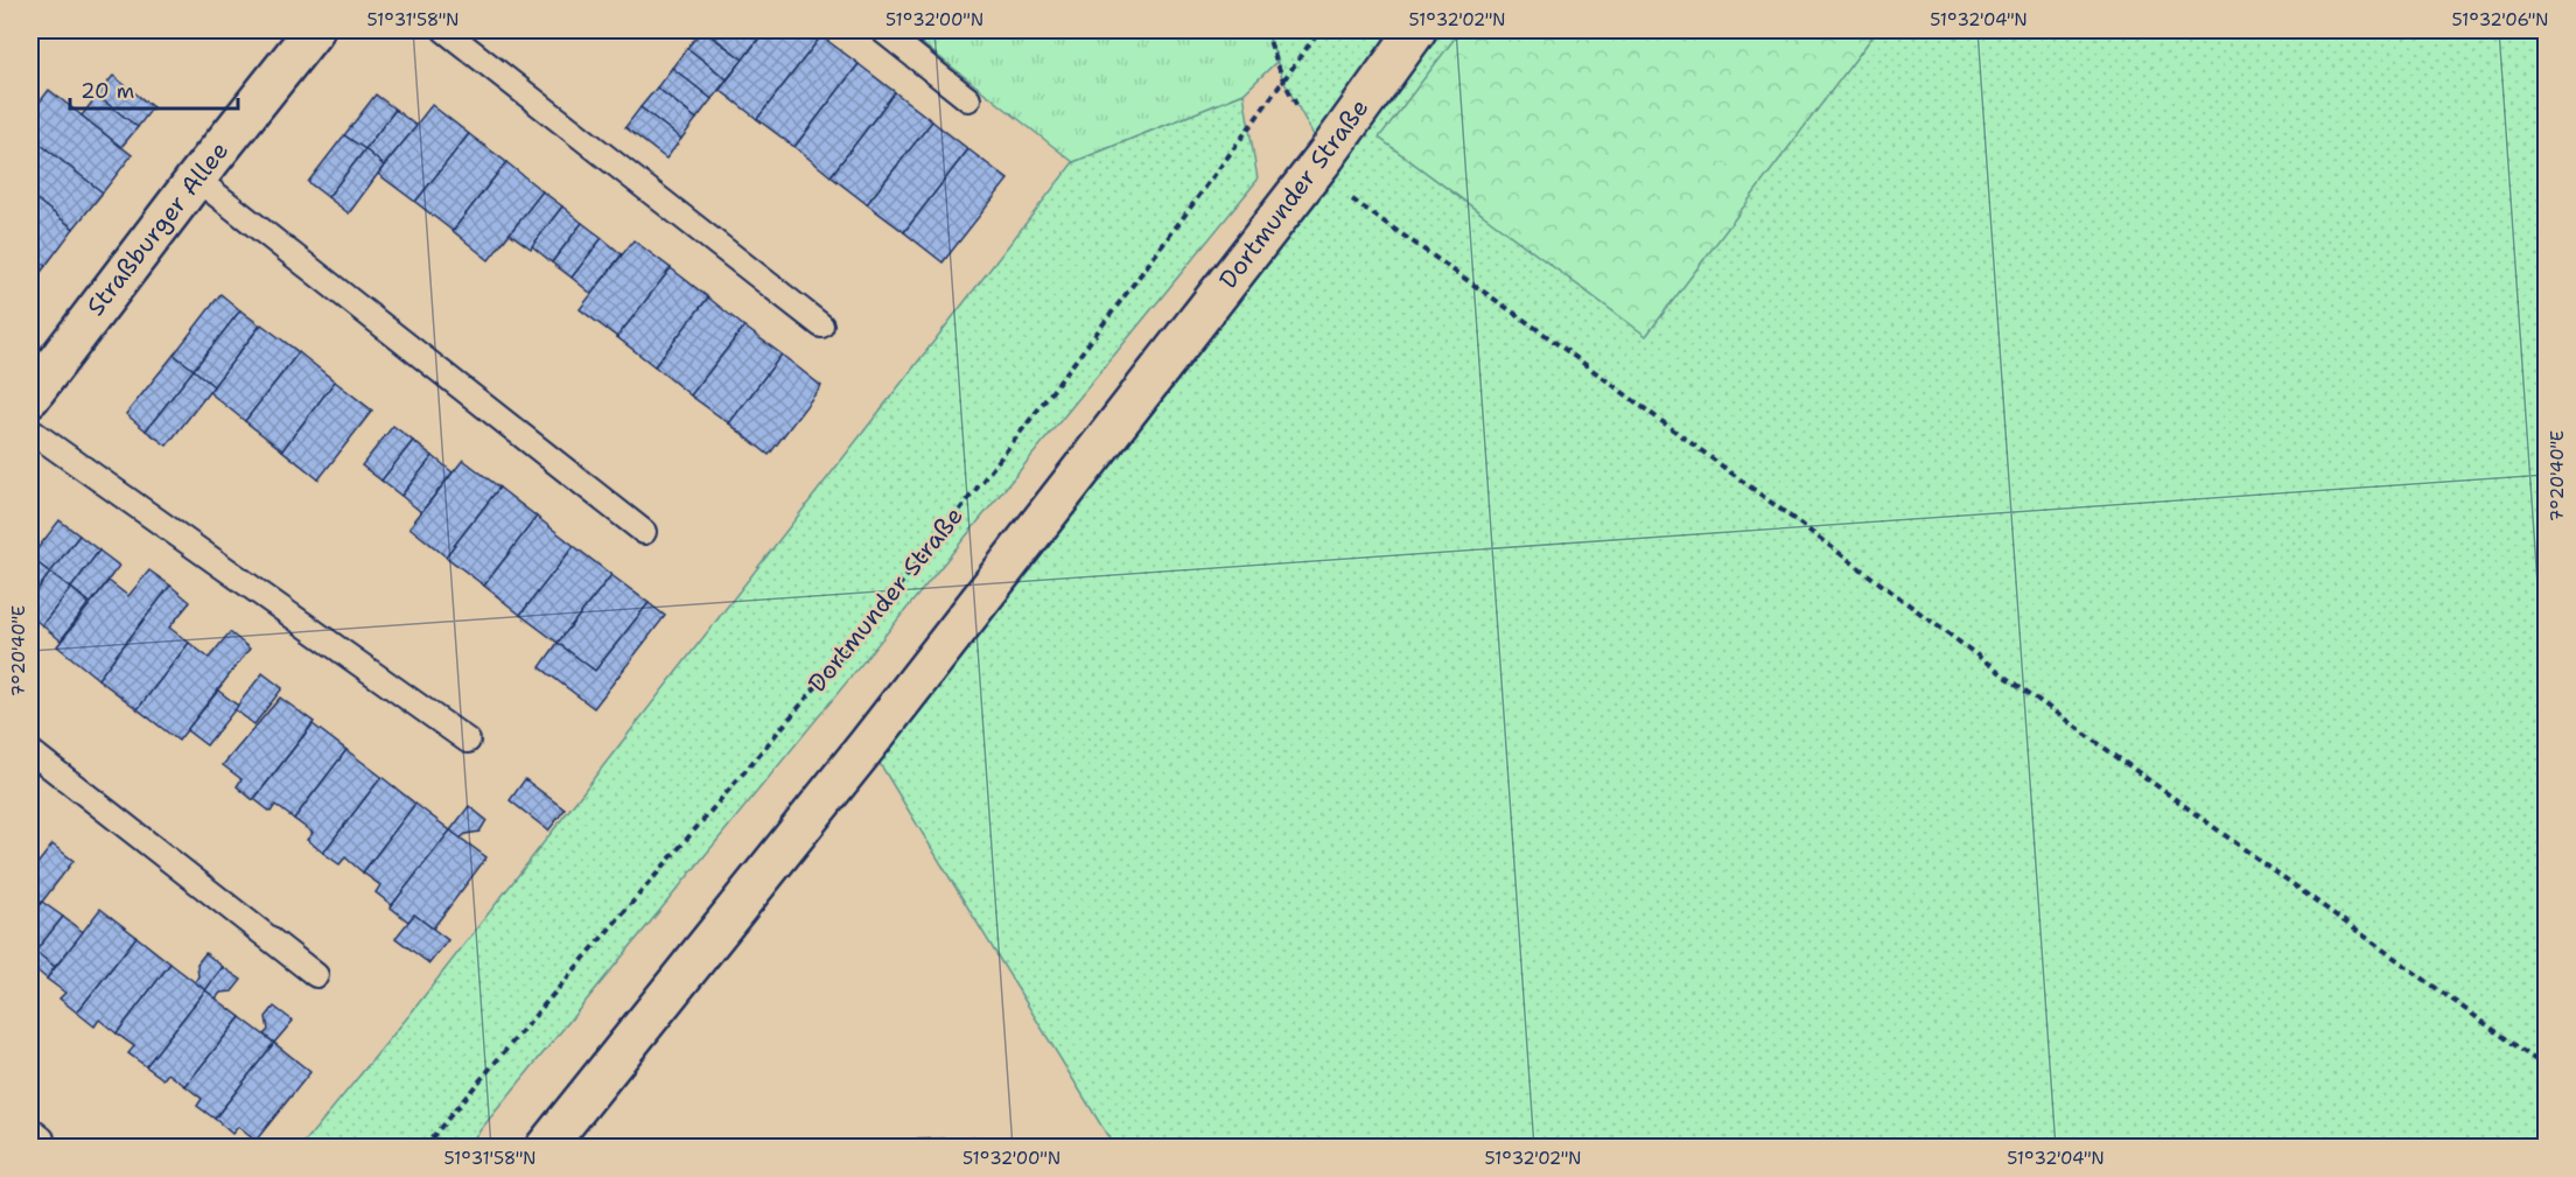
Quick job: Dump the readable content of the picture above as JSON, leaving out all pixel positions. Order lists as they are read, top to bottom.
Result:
{
  "streets": {
    "main road": ["Dortmunder Straße", "Straßburger Allee"]
  },
  "scale_bar": "20 m",
  "coordinates": [
    "51°31'58\"N",
    "51°32'00\"N",
    "51°32'02\"N",
    "51°32'04\"N",
    "51°32'06\"N",
    "7°20'40\"E"
  ]
}
